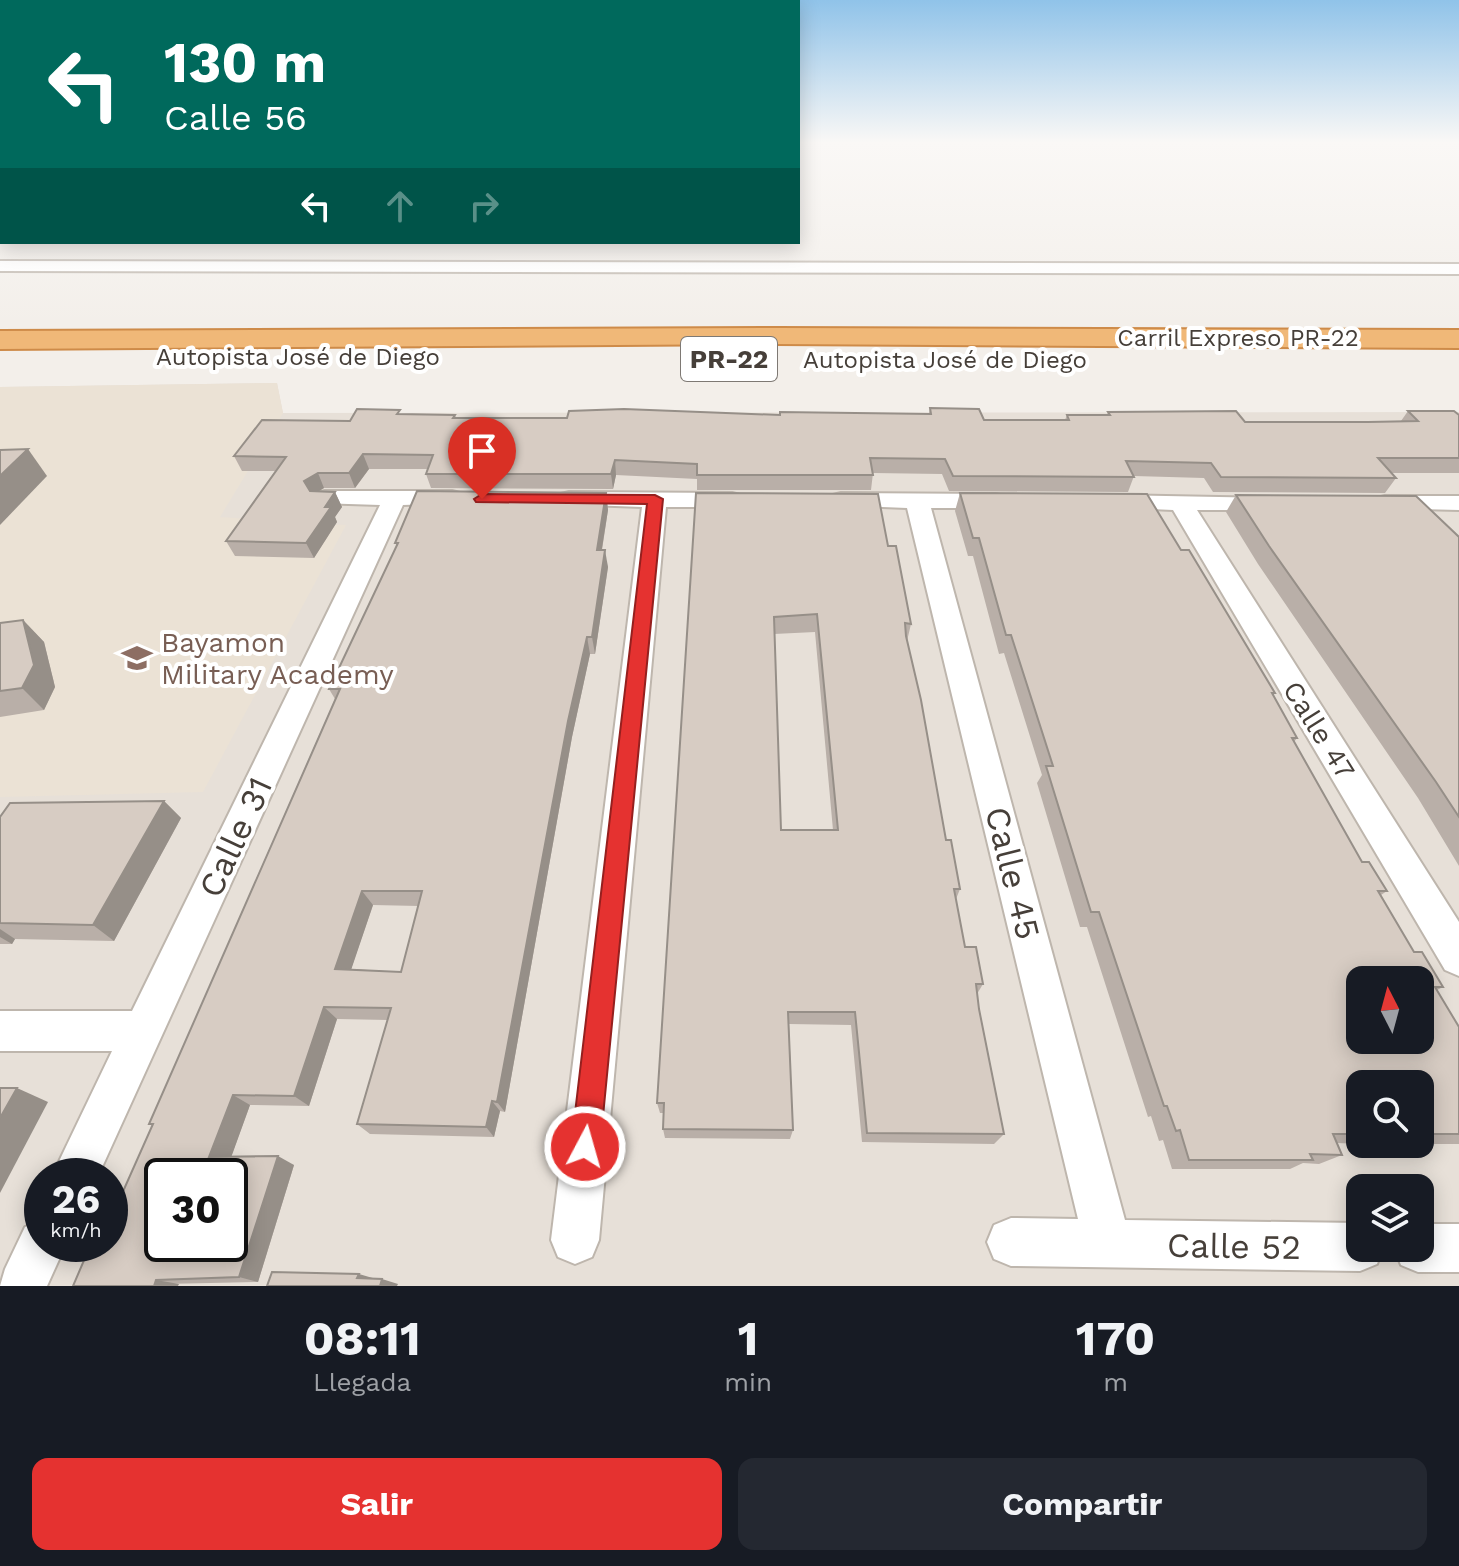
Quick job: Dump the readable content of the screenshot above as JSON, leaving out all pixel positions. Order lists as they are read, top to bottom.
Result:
{
  "streets": {
    "highway": ["Carril Expreso PR-22", "Autopista José de Diego", "PR-22"],
    "street": [
      "Calle 47",
      "Calle 31",
      "Calle 45",
      "Calle 52"
    ]
  },
  "crossings": [
    ["Calle 45", "Calle 52"]
  ],
  "places": {
    "school or university": ["Bayamon Military Academy"]
  },
  "north": "top",
  "page": {
    "turn": ["130 m", "Calle 56"],
    "speed": "26 km/h",
    "limit": "30",
    "eta": [
      "08:11",
      "Llegada",
      "1",
      "min",
      "170",
      "m"
    ],
    "buttons": ["Salir", "Compartir"]
  }
}
